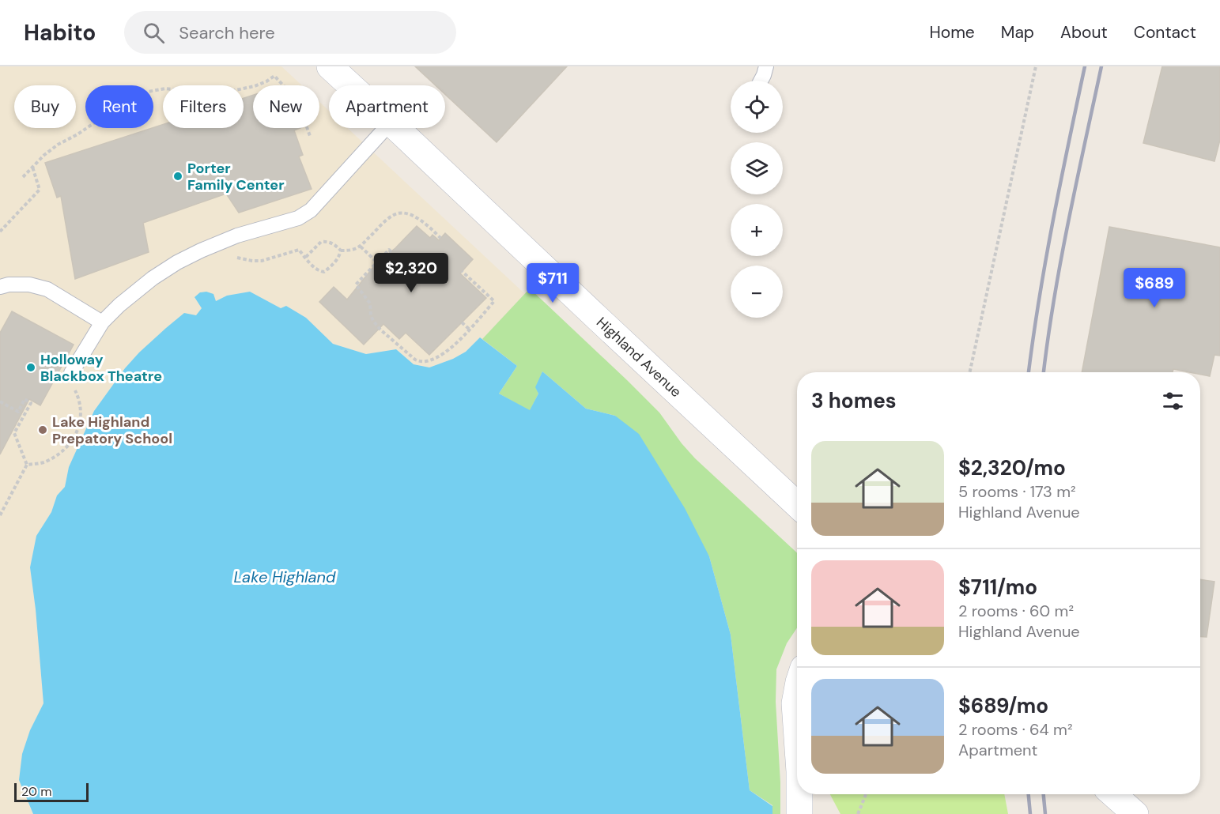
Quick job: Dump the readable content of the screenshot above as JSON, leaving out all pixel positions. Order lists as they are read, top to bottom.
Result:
{
  "streets": {
    "street": ["Highland Avenue"]
  },
  "water": ["Lake Highland"],
  "places": ["Porter Family Center", "Holloway Blackbox Theatre", "Lake Highland Prepatory School"],
  "scale_bar": "20 m",
  "page": {
    "header": "Habito",
    "search": "Search here",
    "nav": [
      "Home",
      "Map",
      "About",
      "Contact"
    ],
    "map_buttons": ["+", "−"],
    "chip": [
      "Buy",
      "Rent",
      "Filters",
      "New",
      "Apartment"
    ],
    "price": ["$2,320", "$711", "$689"],
    "heading": "3 homes",
    "list": [
      {
        "name": "$2,320/mo",
        "note": "5 rooms · 173 m² · Highland Avenue"
      },
      {
        "name": "$711/mo",
        "note": "2 rooms · 60 m² · Highland Avenue"
      },
      {
        "name": "$689/mo",
        "note": "2 rooms · 64 m² · Apartment"
      }
    ],
    "scale": "20 m"
  }
}
